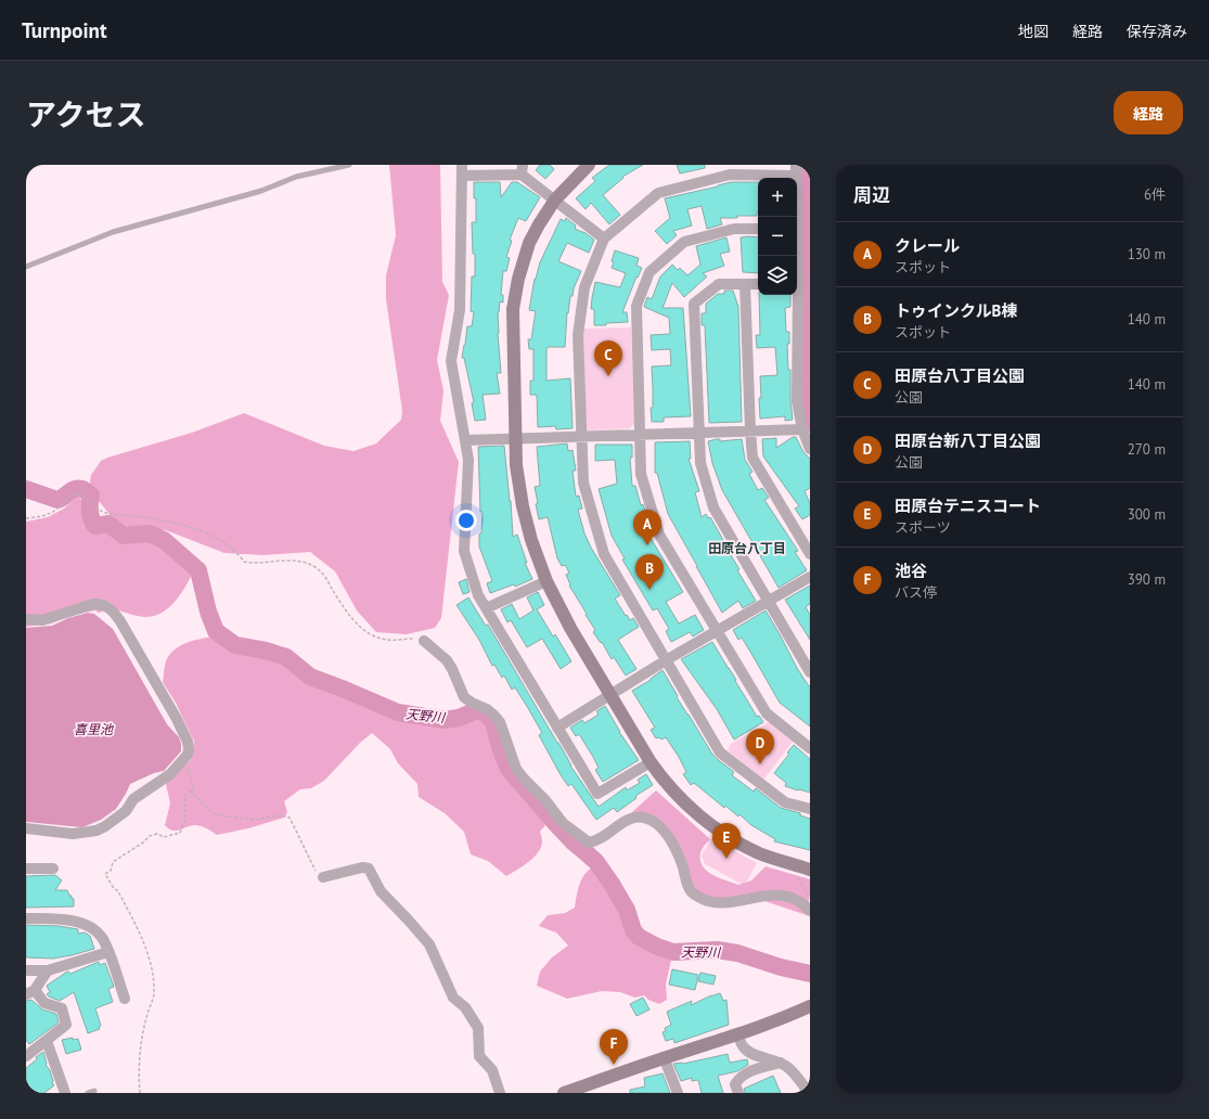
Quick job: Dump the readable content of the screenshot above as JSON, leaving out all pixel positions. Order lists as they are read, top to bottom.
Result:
{
  "districts": ["田原台八丁目"],
  "water": ["天野川", "喜里池"],
  "page": {
    "header": "Turnpoint",
    "nav": ["地図", "経路", "保存済み"],
    "title": "アクセス",
    "buttons": "経路",
    "heading": ["周辺", "6件"],
    "map_buttons": ["+", "−"],
    "list": [
      {
        "mark": "A",
        "name": "クレール",
        "note": "スポット",
        "value": "130 m"
      },
      {
        "mark": "B",
        "name": "トゥインクルB棟",
        "note": "スポット",
        "value": "140 m"
      },
      {
        "mark": "C",
        "name": "田原台八丁目公園",
        "note": "公園",
        "value": "140 m"
      },
      {
        "mark": "D",
        "name": "田原台新八丁目公園",
        "note": "公園",
        "value": "270 m"
      },
      {
        "mark": "E",
        "name": "田原台テニスコート",
        "note": "スポーツ",
        "value": "300 m"
      },
      {
        "mark": "F",
        "name": "池谷",
        "note": "バス停",
        "value": "390 m"
      }
    ],
    "pins": [
      "C",
      "A",
      "B",
      "D",
      "E",
      "F"
    ]
  }
}
